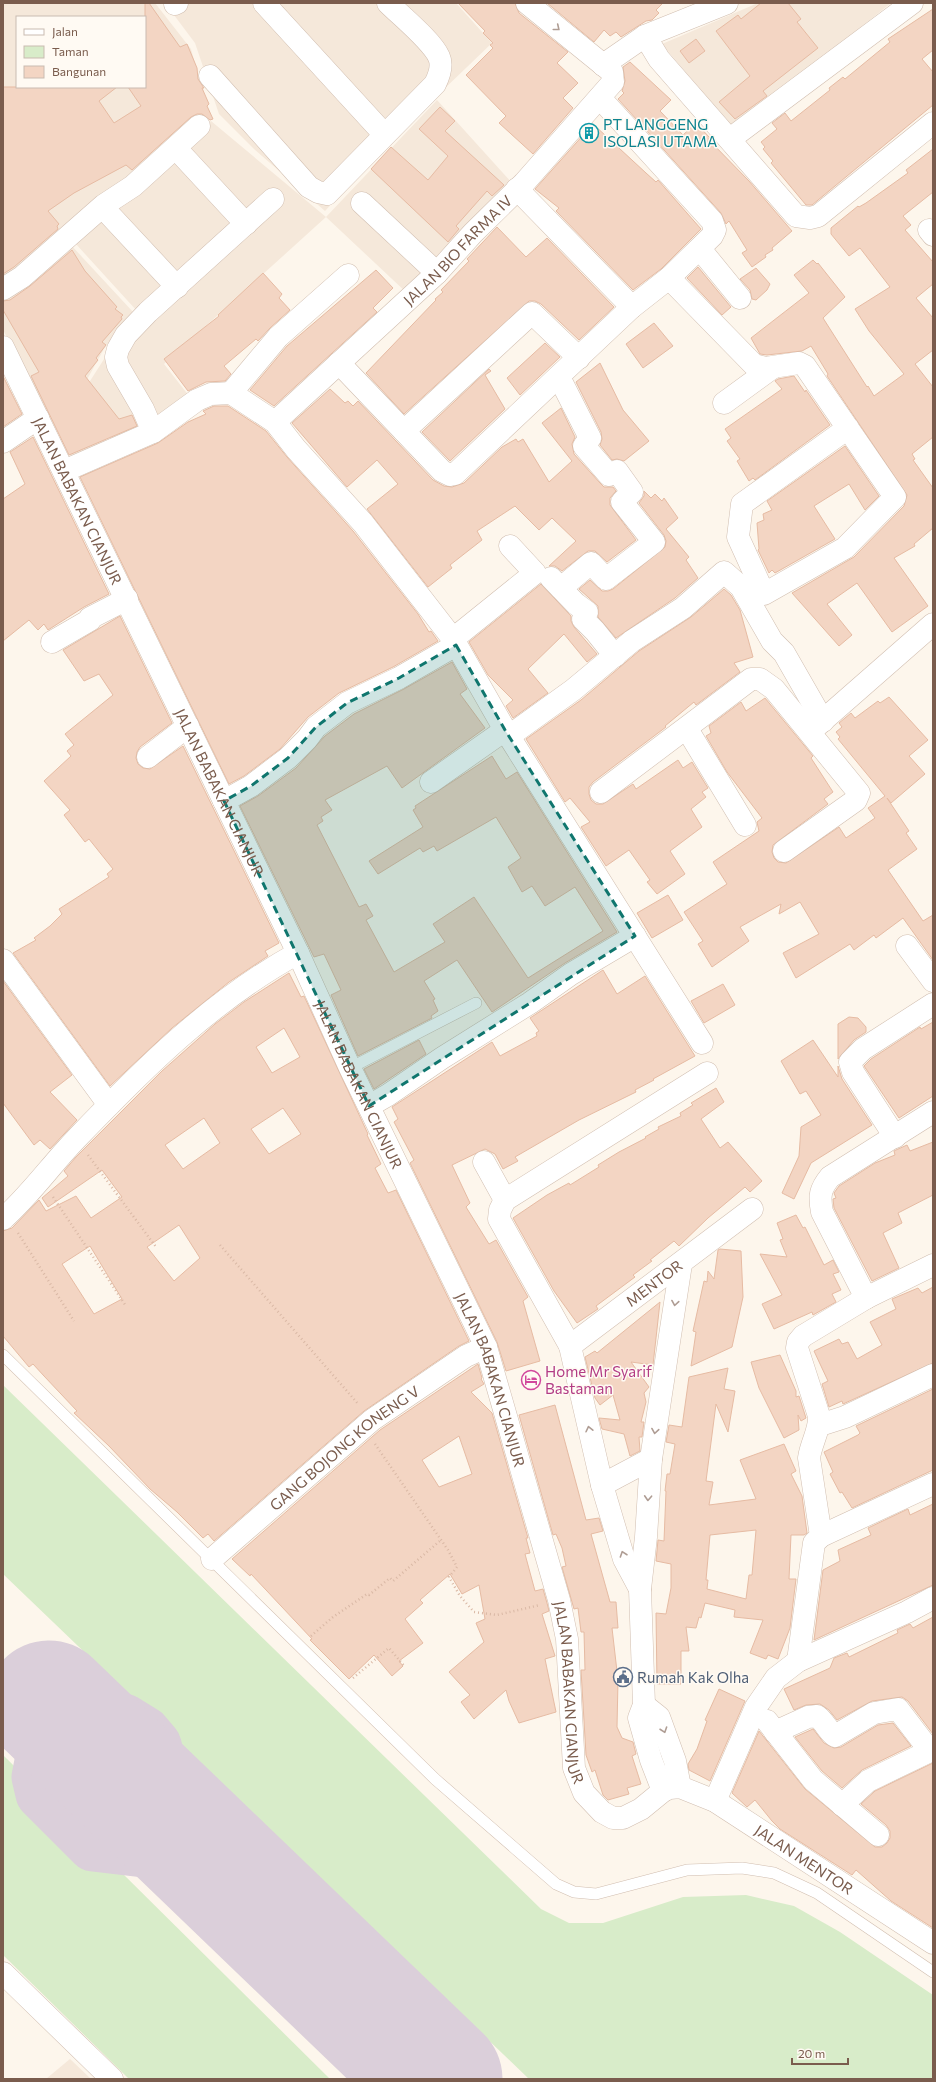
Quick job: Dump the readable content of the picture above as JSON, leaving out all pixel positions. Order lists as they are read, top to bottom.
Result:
{
  "streets": {
    "street": [
      "JALAN BIO FARMA IV",
      "JALAN BABAKAN CIANJUR",
      "MENTOR",
      "GANG BOJONG KONENG V",
      "JALAN MENTOR"
    ]
  },
  "crossings": [
    ["JALAN BABAKAN CIANJUR", "MENTOR"],
    ["JALAN BABAKAN CIANJUR", "GANG BOJONG KONENG V"],
    ["JALAN BABAKAN CIANJUR", "JALAN MENTOR"],
    ["MENTOR", "JALAN MENTOR"]
  ],
  "places": {
    "building": ["PT LANGGENG ISOLASI UTAMA"],
    "hotel": ["Home Mr Syarif Bastaman"],
    "public building": ["Rumah Kak Olha"]
  },
  "legend": ["Jalan", "Taman", "Bangunan"],
  "scale_bar": "20 m"
}
